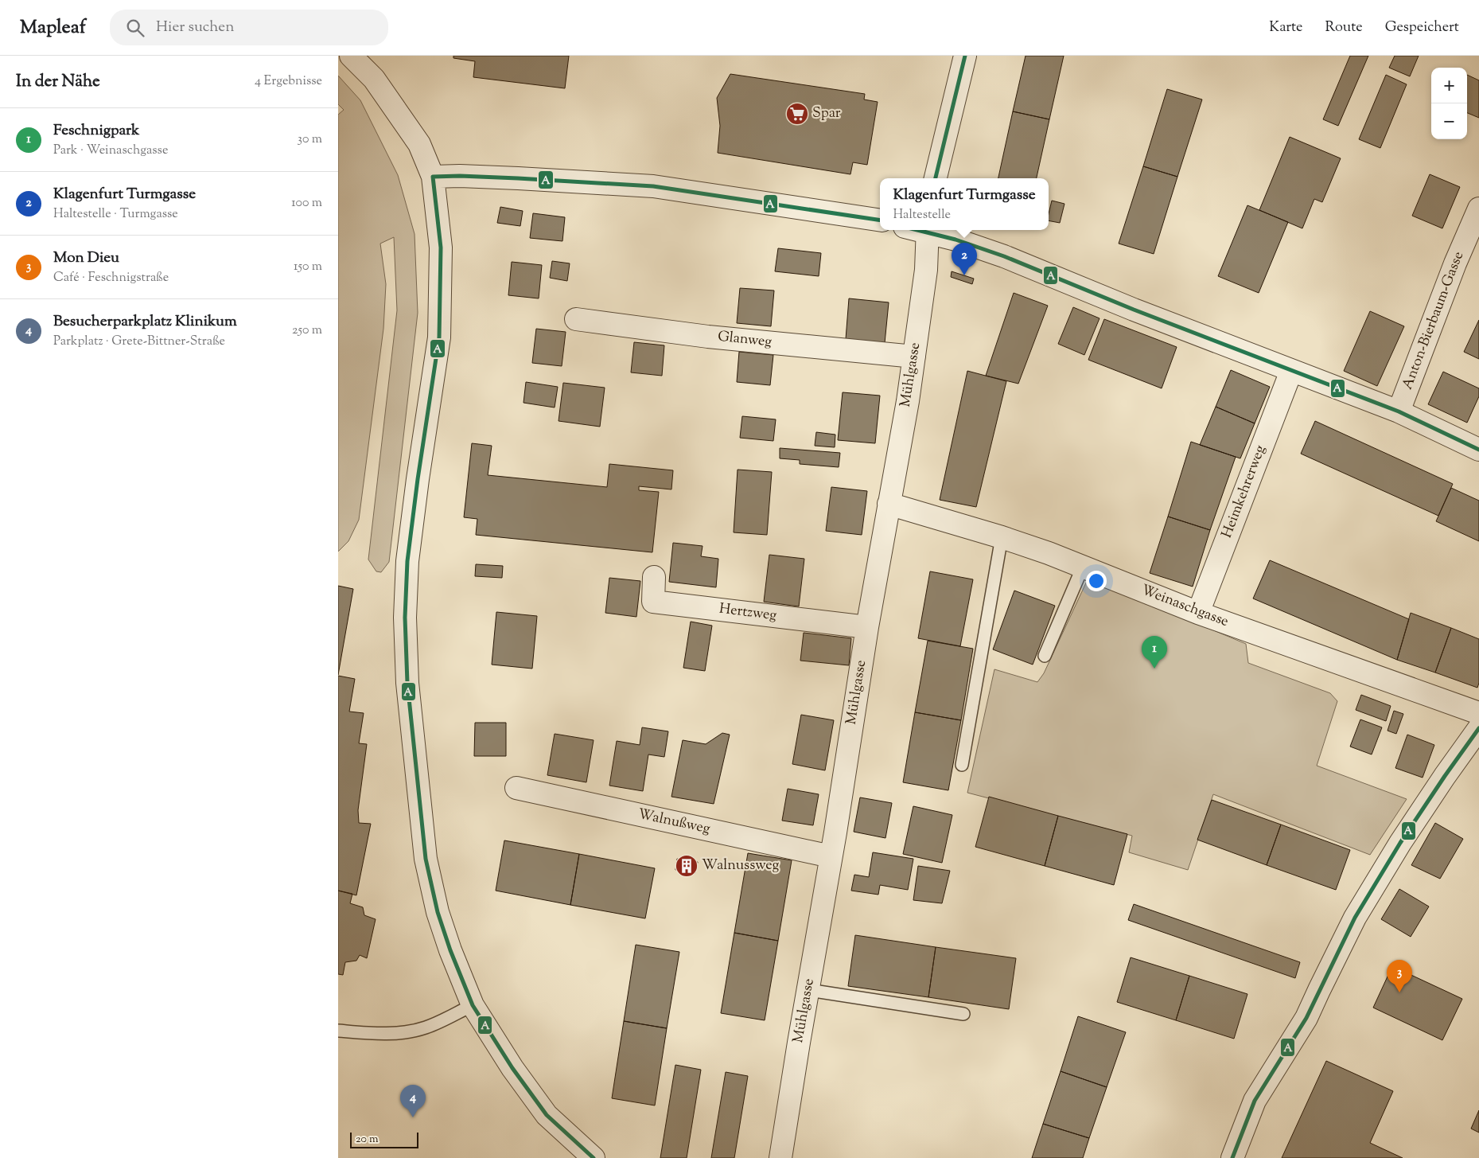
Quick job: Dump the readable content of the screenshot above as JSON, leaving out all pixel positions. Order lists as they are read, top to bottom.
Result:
{
  "streets": {
    "street": [
      "Anton-Bierbaum-Gasse",
      "Glanweg",
      "Mühlgasse",
      "Heimkehrerweg",
      "Weinaschgasse",
      "Hertzweg",
      "Walnußweg"
    ]
  },
  "crossings": [
    ["Glanweg", "Mühlgasse"],
    ["Mühlgasse", "Weinaschgasse"],
    ["Mühlgasse", "Hertzweg"],
    ["Mühlgasse", "Walnußweg"],
    ["Heimkehrerweg", "Weinaschgasse"]
  ],
  "places": {
    "supermarket": ["Spar"],
    "building": ["Walnussweg"]
  },
  "lines": ["transit line A"],
  "scale_bar": "20 m",
  "page": {
    "header": "Mapleaf",
    "search": "Hier suchen",
    "nav": ["Karte", "Route", "Gespeichert"],
    "heading": ["In der Nähe", "4 Ergebnisse"],
    "map_buttons": ["+", "−"],
    "list": [
      {
        "mark": "1",
        "name": "Feschnigpark",
        "note": "Park · Weinaschgasse",
        "value": "30 m"
      },
      {
        "mark": "2",
        "name": "Klagenfurt Turmgasse",
        "note": "Haltestelle · Turmgasse",
        "value": "100 m"
      },
      {
        "mark": "3",
        "name": "Mon Dieu",
        "note": "Café · Feschnigstraße",
        "value": "150 m"
      },
      {
        "mark": "4",
        "name": "Besucherparkplatz Klinikum",
        "note": "Parkplatz · Grete-Bittner-Straße",
        "value": "250 m"
      }
    ],
    "popup": ["Klagenfurt Turmgasse", "Haltestelle"],
    "pins": [
      "2",
      "1",
      "3",
      "4"
    ],
    "scale": "20 m"
  }
}
